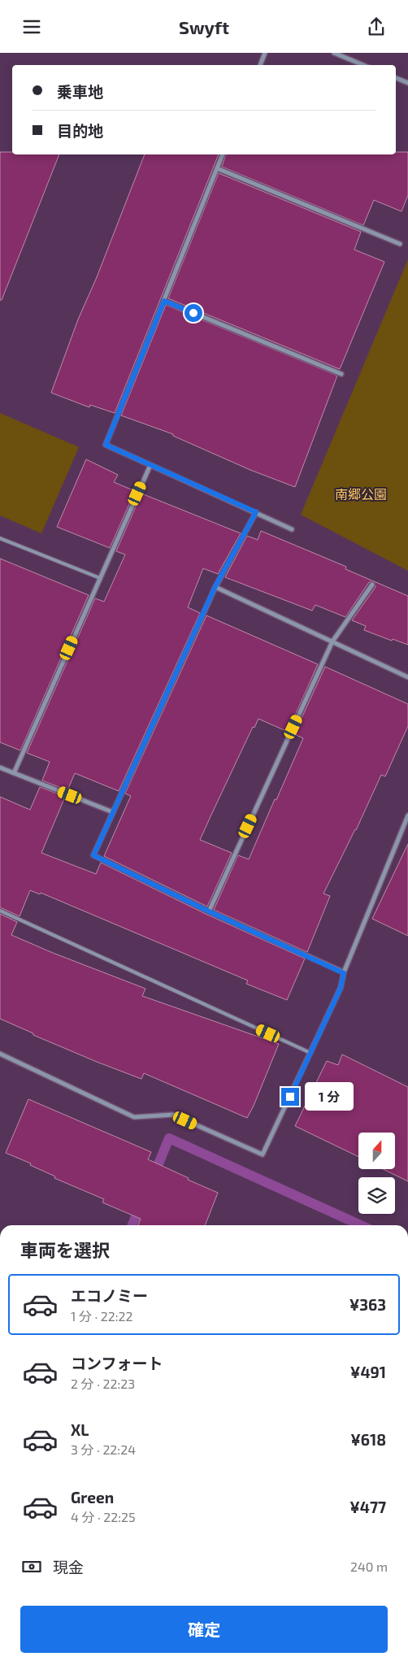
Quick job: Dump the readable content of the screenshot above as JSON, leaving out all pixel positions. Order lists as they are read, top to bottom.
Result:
{
  "parks": ["南郷公園"],
  "north": "top",
  "page": {
    "header": "Swyft",
    "banner": ["乗車地", "目的地"],
    "bubble": "1 分",
    "heading": "車両を選択",
    "list": [
      {
        "name": "エコノミー",
        "note": "1 分 · 22:22",
        "value": "¥363"
      },
      {
        "name": "コンフォート",
        "note": "2 分 · 22:23",
        "value": "¥491"
      },
      {
        "name": "XL",
        "note": "3 分 · 22:24",
        "value": "¥618"
      },
      {
        "name": "Green",
        "note": "4 分 · 22:25",
        "value": "¥477"
      }
    ],
    "pay": ["現金", "240 m"],
    "buttons": "確定"
  }
}
